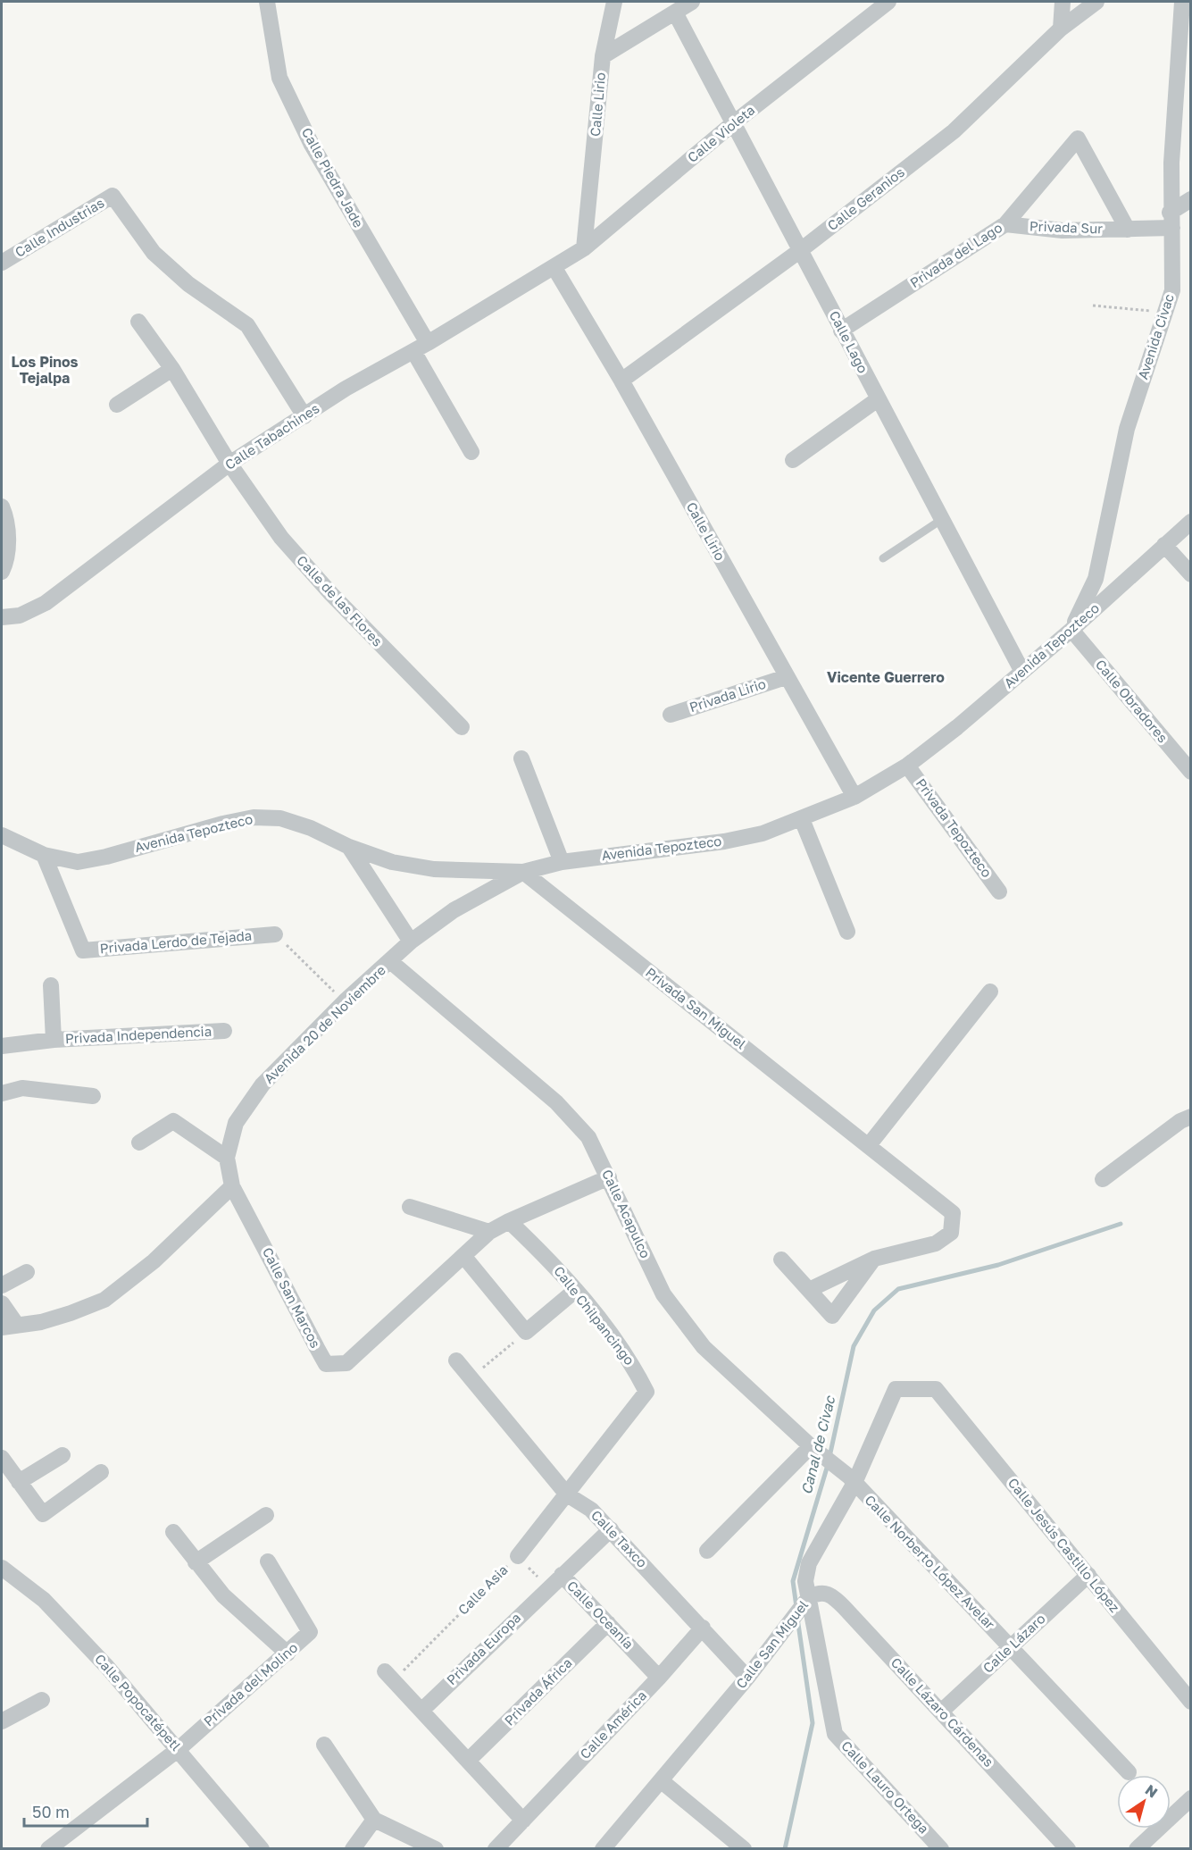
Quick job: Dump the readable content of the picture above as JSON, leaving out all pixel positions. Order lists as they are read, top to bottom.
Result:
{
  "streets": {
    "street": [
      "Calle Lirio",
      "Calle Violeta",
      "Calle Piedra Jade",
      "Calle Geranios",
      "Calle Industrias",
      "Privada Sur",
      "Privada del Lago",
      "Avenida Civac",
      "Calle Lago",
      "Calle Tabachines",
      "Calle de las Flores",
      "Avenida Tepozteco",
      "Privada Lirio",
      "Calle Obradores",
      "Privada Tepozteco",
      "Privada Lerdo de Tejada",
      "Privada San Miguel",
      "Avenida 20 de Noviembre",
      "Privada Independencia",
      "Calle Acapulco",
      "Calle San Marcos",
      "Calle Chilpancingo",
      "Calle Taxco",
      "Calle Jesús Castillo López",
      "Calle Norberto López Avelar",
      "Calle Asia",
      "Calle Oceanía",
      "Calle Lázaro",
      "Calle San Miguel",
      "Privada Europa",
      "Privada del Molino",
      "Privada África",
      "Calle Popocatépetl",
      "Calle Lázaro Cárdenas",
      "Calle América",
      "Calle Lauro Ortega"
    ]
  },
  "crossings": [
    ["Calle Lirio", "Calle Violeta"],
    ["Calle Lirio", "Calle Geranios"],
    ["Calle Lirio", "Calle Tabachines"],
    ["Calle Lirio", "Avenida Tepozteco"],
    ["Calle Lirio", "Privada Lirio"],
    ["Calle Violeta", "Calle Lago"],
    ["Calle Violeta", "Calle Tabachines"],
    ["Calle Piedra Jade", "Calle Tabachines"],
    ["Calle Geranios", "Calle Lago"],
    ["Calle Industrias", "Calle Tabachines"],
    ["Privada Sur", "Privada del Lago"],
    ["Privada Sur", "Avenida Civac"],
    ["Privada del Lago", "Calle Lago"],
    ["Avenida Civac", "Avenida Tepozteco"],
    ["Avenida Civac", "Calle Obradores"],
    ["Calle Lago", "Avenida Tepozteco"],
    ["Calle Tabachines", "Calle de las Flores"],
    ["Avenida Tepozteco", "Calle Obradores"],
    ["Avenida Tepozteco", "Privada Tepozteco"],
    ["Avenida Tepozteco", "Privada Lerdo de Tejada"],
    ["Avenida Tepozteco", "Privada San Miguel"],
    ["Avenida Tepozteco", "Avenida 20 de Noviembre"],
    ["Privada San Miguel", "Avenida 20 de Noviembre"],
    ["Avenida 20 de Noviembre", "Calle Acapulco"],
    ["Avenida 20 de Noviembre", "Calle San Marcos"],
    ["Calle Acapulco", "Calle San Marcos"],
    ["Calle Acapulco", "Calle Norberto López Avelar"],
    ["Calle Acapulco", "Calle San Miguel"],
    ["Calle San Marcos", "Calle Chilpancingo"],
    ["Calle Chilpancingo", "Calle Taxco"],
    ["Calle Chilpancingo", "Calle Asia"],
    ["Calle Taxco", "Calle Asia"],
    ["Calle Taxco", "Calle San Miguel"],
    ["Calle Taxco", "Calle América"],
    ["Calle Jesús Castillo López", "Calle Lázaro"],
    ["Calle Jesús Castillo López", "Calle San Miguel"],
    ["Calle Norberto López Avelar", "Calle Lázaro"],
    ["Calle Norberto López Avelar", "Calle San Miguel"],
    ["Calle Asia", "Calle Oceanía"],
    ["Calle Oceanía", "Privada Europa"],
    ["Calle Oceanía", "Privada África"],
    ["Calle Oceanía", "Calle América"],
    ["Calle Lázaro", "Calle Lázaro Cárdenas"],
    ["Calle San Miguel", "Calle Lázaro Cárdenas"],
    ["Calle San Miguel", "Calle Lauro Ortega"],
    ["Privada del Molino", "Calle Popocatépetl"],
    ["Calle Lázaro Cárdenas", "Calle Lauro Ortega"]
  ],
  "districts": ["Los Pinos Tejalpa", "Vicente Guerrero"],
  "water": ["Canal de Civac"],
  "scale_bar": "50 m",
  "north": "top right"
}
